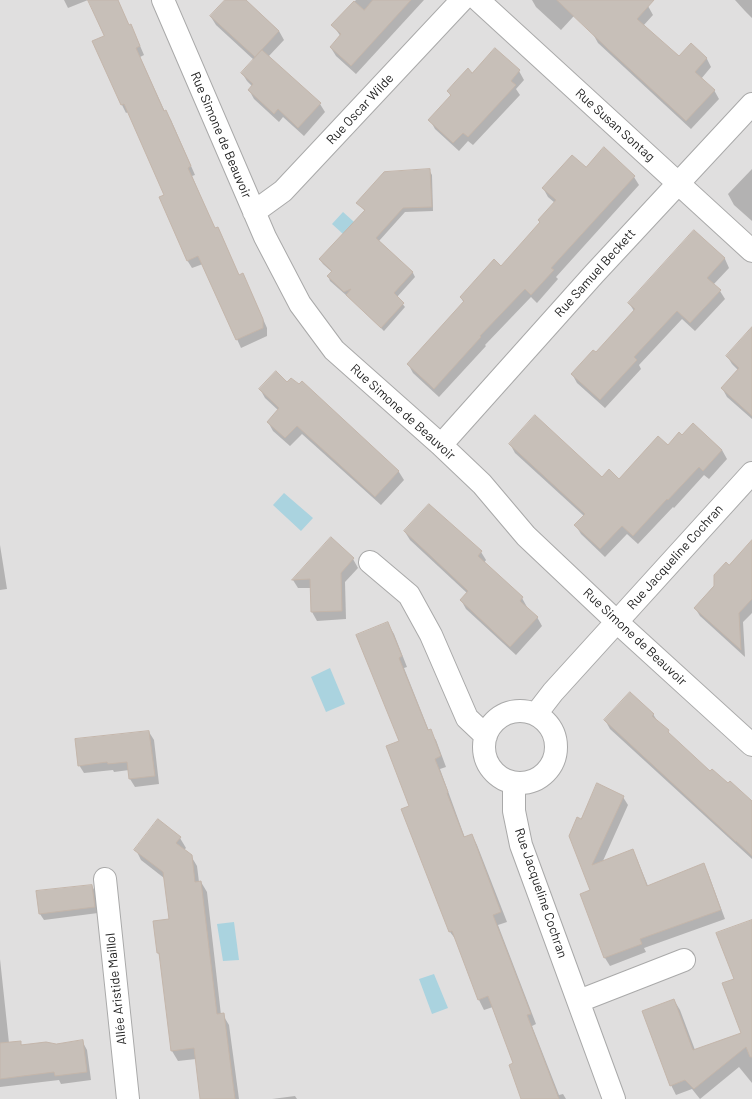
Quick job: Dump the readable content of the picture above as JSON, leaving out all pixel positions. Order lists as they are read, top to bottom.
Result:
{
  "streets": {
    "street": [
      "Rue Oscar Wilde",
      "Rue Susan Sontag",
      "Rue Simone de Beauvoir",
      "Rue Samuel Beckett",
      "Rue Jacqueline Cochran",
      "Allée Aristide Maillol"
    ]
  },
  "crossings": [
    ["Rue Oscar Wilde", "Rue Simone de Beauvoir"],
    ["Rue Susan Sontag", "Rue Samuel Beckett"],
    ["Rue Simone de Beauvoir", "Rue Samuel Beckett"],
    ["Rue Simone de Beauvoir", "Rue Jacqueline Cochran"]
  ]
}
